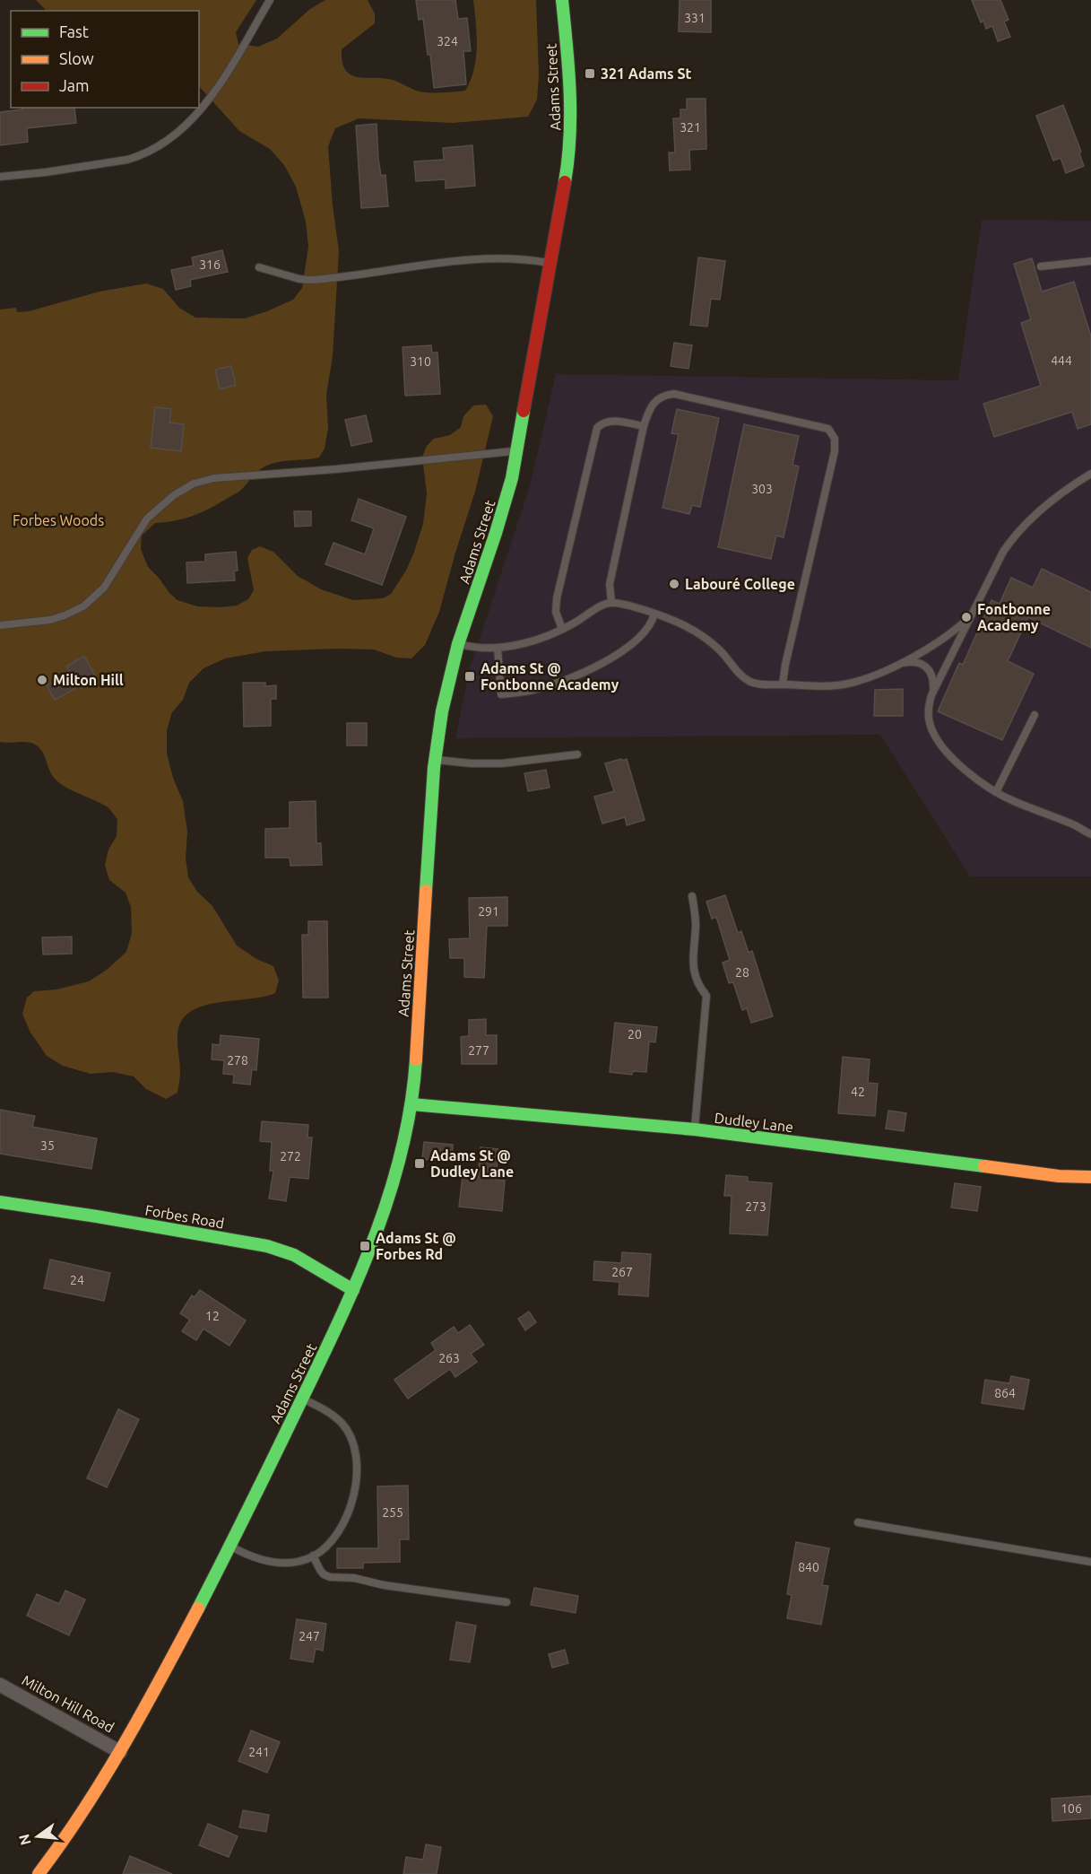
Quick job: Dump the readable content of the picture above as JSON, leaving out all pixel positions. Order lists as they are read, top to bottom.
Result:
{
  "streets": {
    "main road": ["Adams Street", "Dudley Lane", "Forbes Road"],
    "street": ["Milton Hill Road"]
  },
  "crossings": [
    ["Adams Street", "Dudley Lane"],
    ["Adams Street", "Forbes Road"],
    ["Adams Street", "Milton Hill Road"]
  ],
  "parks": ["Forbes Woods"],
  "places": {
    "transit": [
      "321 Adams St",
      "Adams St @ Fontbonne Academy",
      "Adams St @ Dudley Lane",
      "Adams St @ Forbes Rd"
    ],
    "other": ["Labouré College", "Fontbonne Academy", "Milton Hill"]
  },
  "house_numbers": [
    "331",
    "324",
    "321",
    "316",
    "444",
    "310",
    "303",
    "291",
    "28",
    "20",
    "277",
    "278",
    "42",
    "35",
    "272",
    "273",
    "267",
    "24",
    "12",
    "263",
    "864",
    "255",
    "840",
    "247",
    "241",
    "106"
  ],
  "legend": ["Fast", "Slow", "Jam"],
  "north": "left"
}
